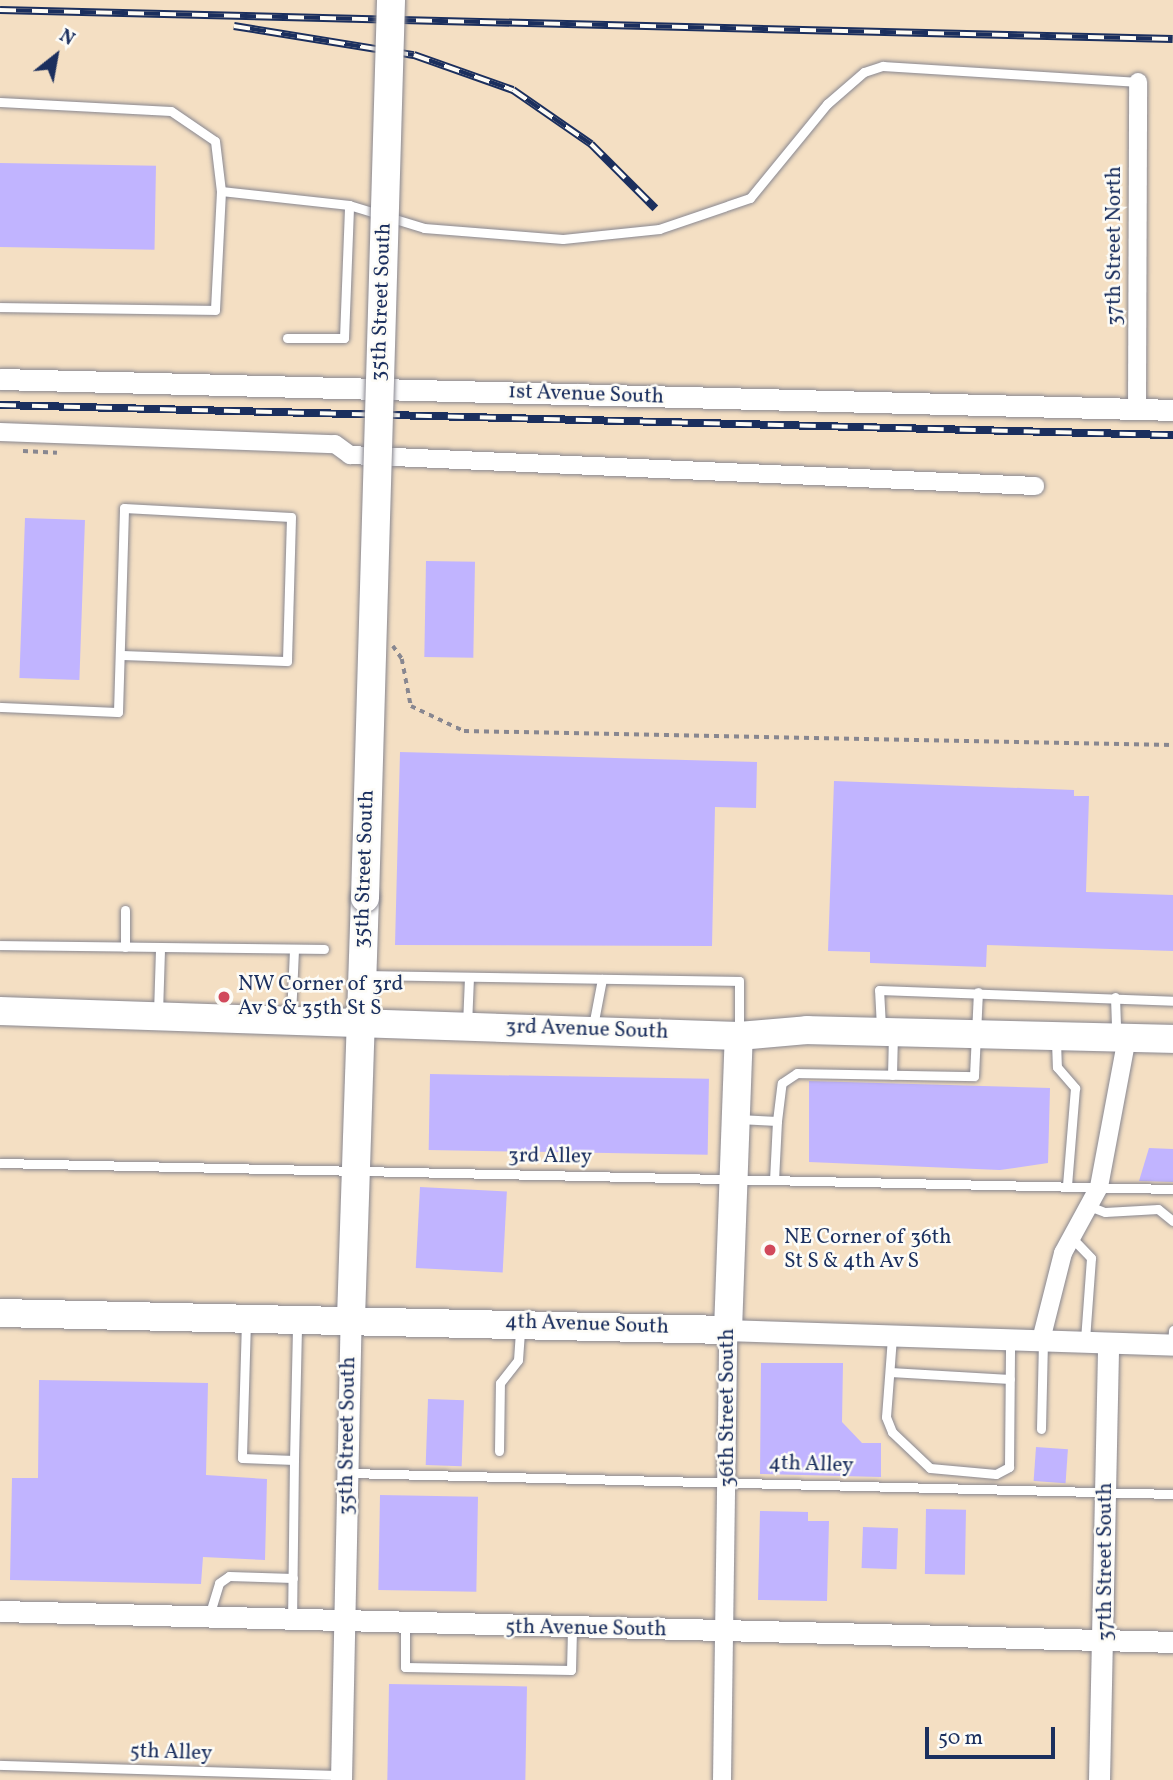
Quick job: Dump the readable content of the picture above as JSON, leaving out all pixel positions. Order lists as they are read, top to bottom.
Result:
{
  "streets": {
    "main road": [
      "35th Street South",
      "3rd Avenue South",
      "4th Avenue South",
      "36th Street South"
    ],
    "street": [
      "37th Street North",
      "1st Avenue South",
      "37th Street South",
      "5th Avenue South"
    ],
    "lane": ["3rd Alley", "4th Alley", "5th Alley"]
  },
  "crossings": [
    ["37th Street North", "1st Avenue South"],
    ["35th Street South", "3rd Avenue South"],
    ["35th Street South", "3rd Alley"],
    ["35th Street South", "4th Avenue South"],
    ["35th Street South", "4th Alley"],
    ["35th Street South", "5th Avenue South"],
    ["35th Street South", "5th Alley"],
    ["3rd Avenue South", "36th Street South"],
    ["3rd Alley", "36th Street South"],
    ["4th Avenue South", "36th Street South"],
    ["4th Avenue South", "37th Street South"],
    ["36th Street South", "4th Alley"],
    ["36th Street South", "5th Avenue South"],
    ["4th Alley", "37th Street South"],
    ["37th Street South", "5th Avenue South"]
  ],
  "places": ["NW Corner of 3rd Av S & 35th St S", "NE Corner of 36th St S & 4th Av S"],
  "scale_bar": "50 m",
  "north": "top right"
}
